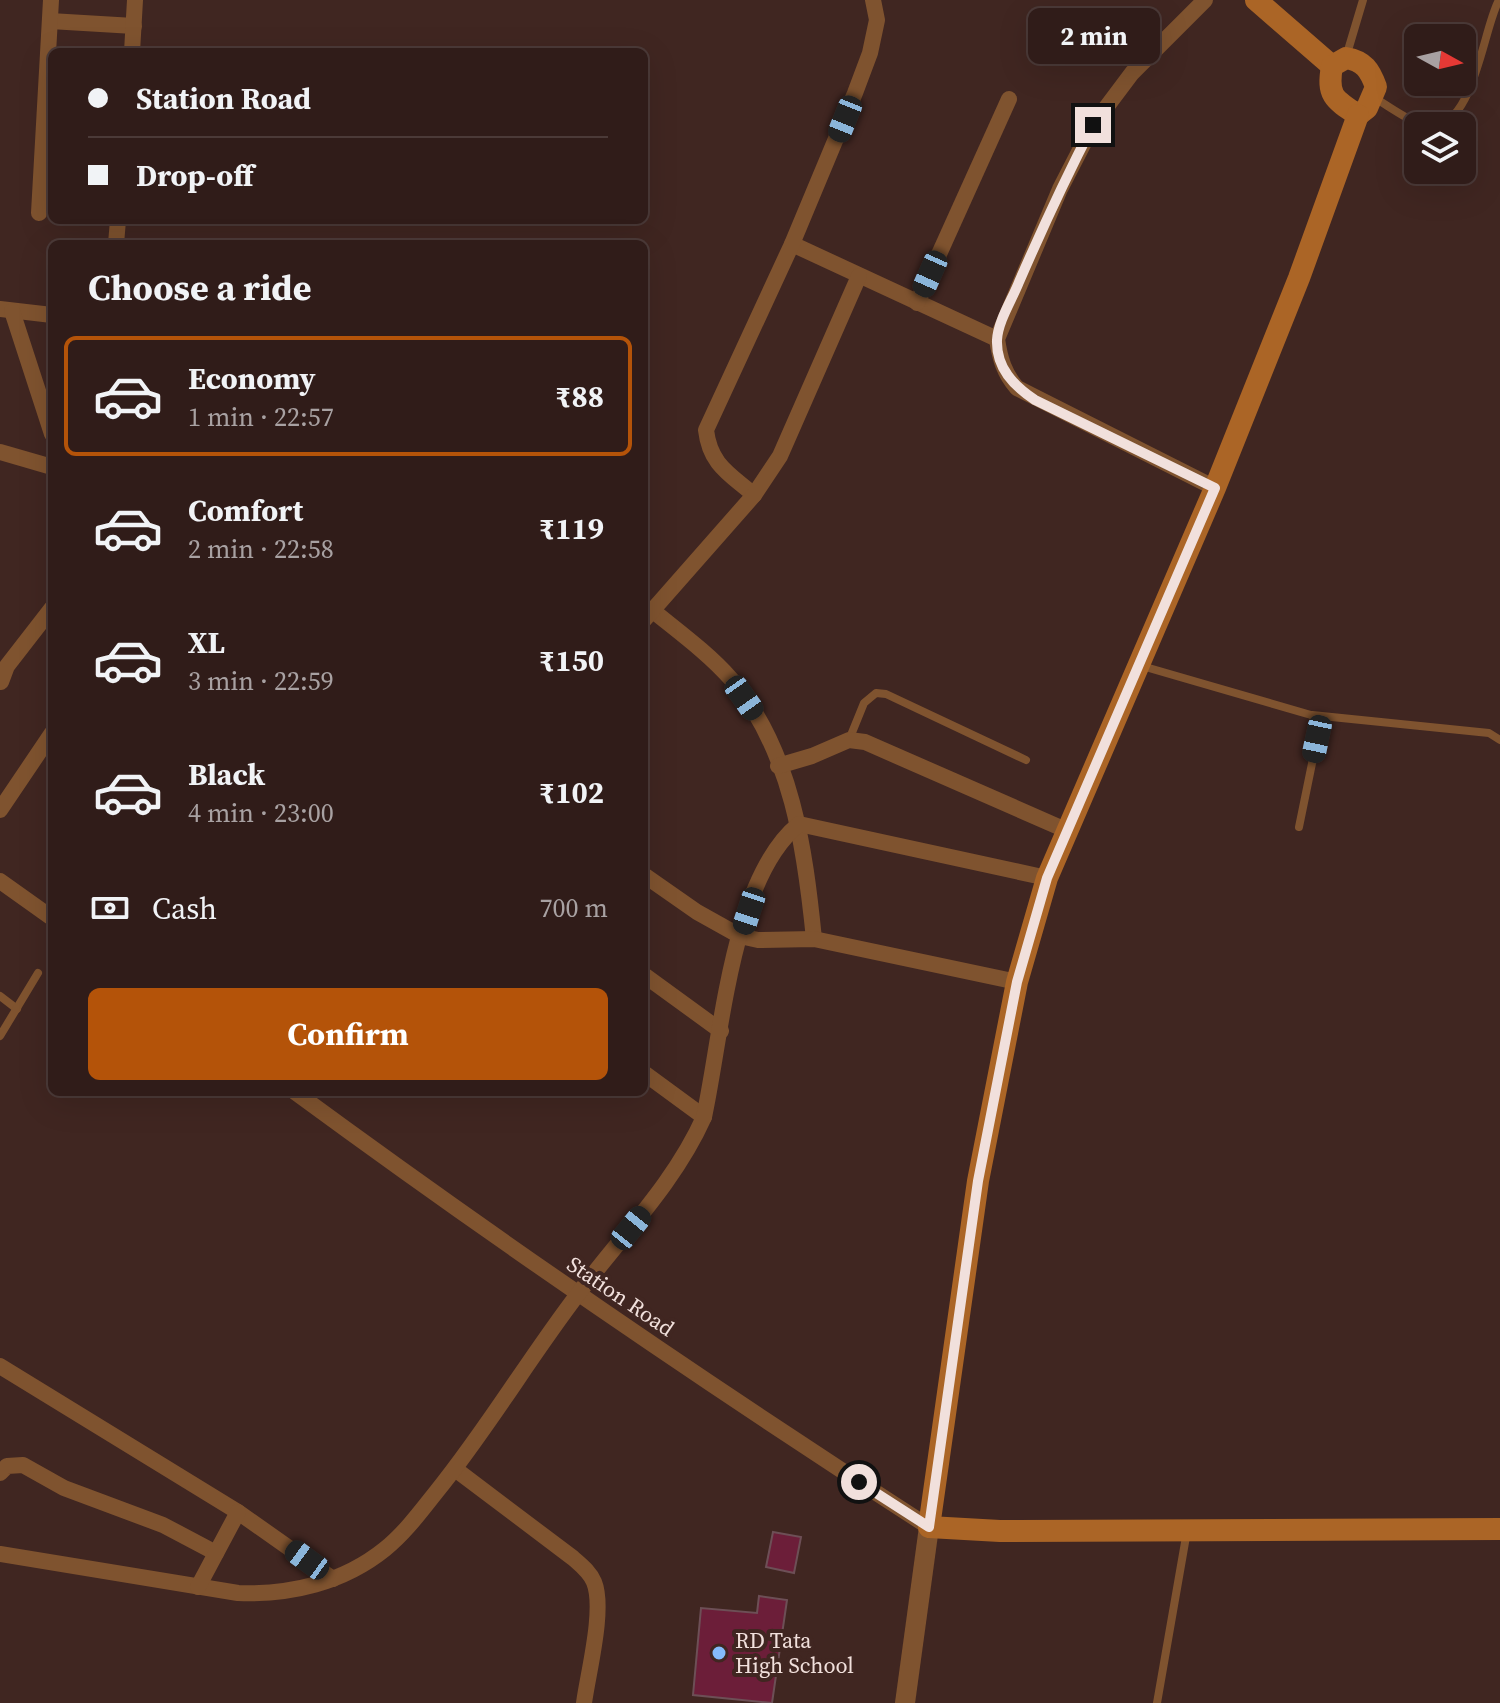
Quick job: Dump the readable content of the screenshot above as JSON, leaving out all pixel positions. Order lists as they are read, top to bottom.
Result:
{
  "streets": {
    "street": ["Station Road"]
  },
  "places": ["RD Tata High School"],
  "north": "right",
  "page": {
    "bubble": "2 min",
    "banner": ["Station Road", "Drop-off"],
    "heading": "Choose a ride",
    "list": [
      {
        "name": "Economy",
        "note": "1 min · 22:57",
        "value": "₹88"
      },
      {
        "name": "Comfort",
        "note": "2 min · 22:58",
        "value": "₹119"
      },
      {
        "name": "XL",
        "note": "3 min · 22:59",
        "value": "₹150"
      },
      {
        "name": "Black",
        "note": "4 min · 23:00",
        "value": "₹102"
      }
    ],
    "pay": ["Cash", "700 m"],
    "buttons": "Confirm"
  }
}
